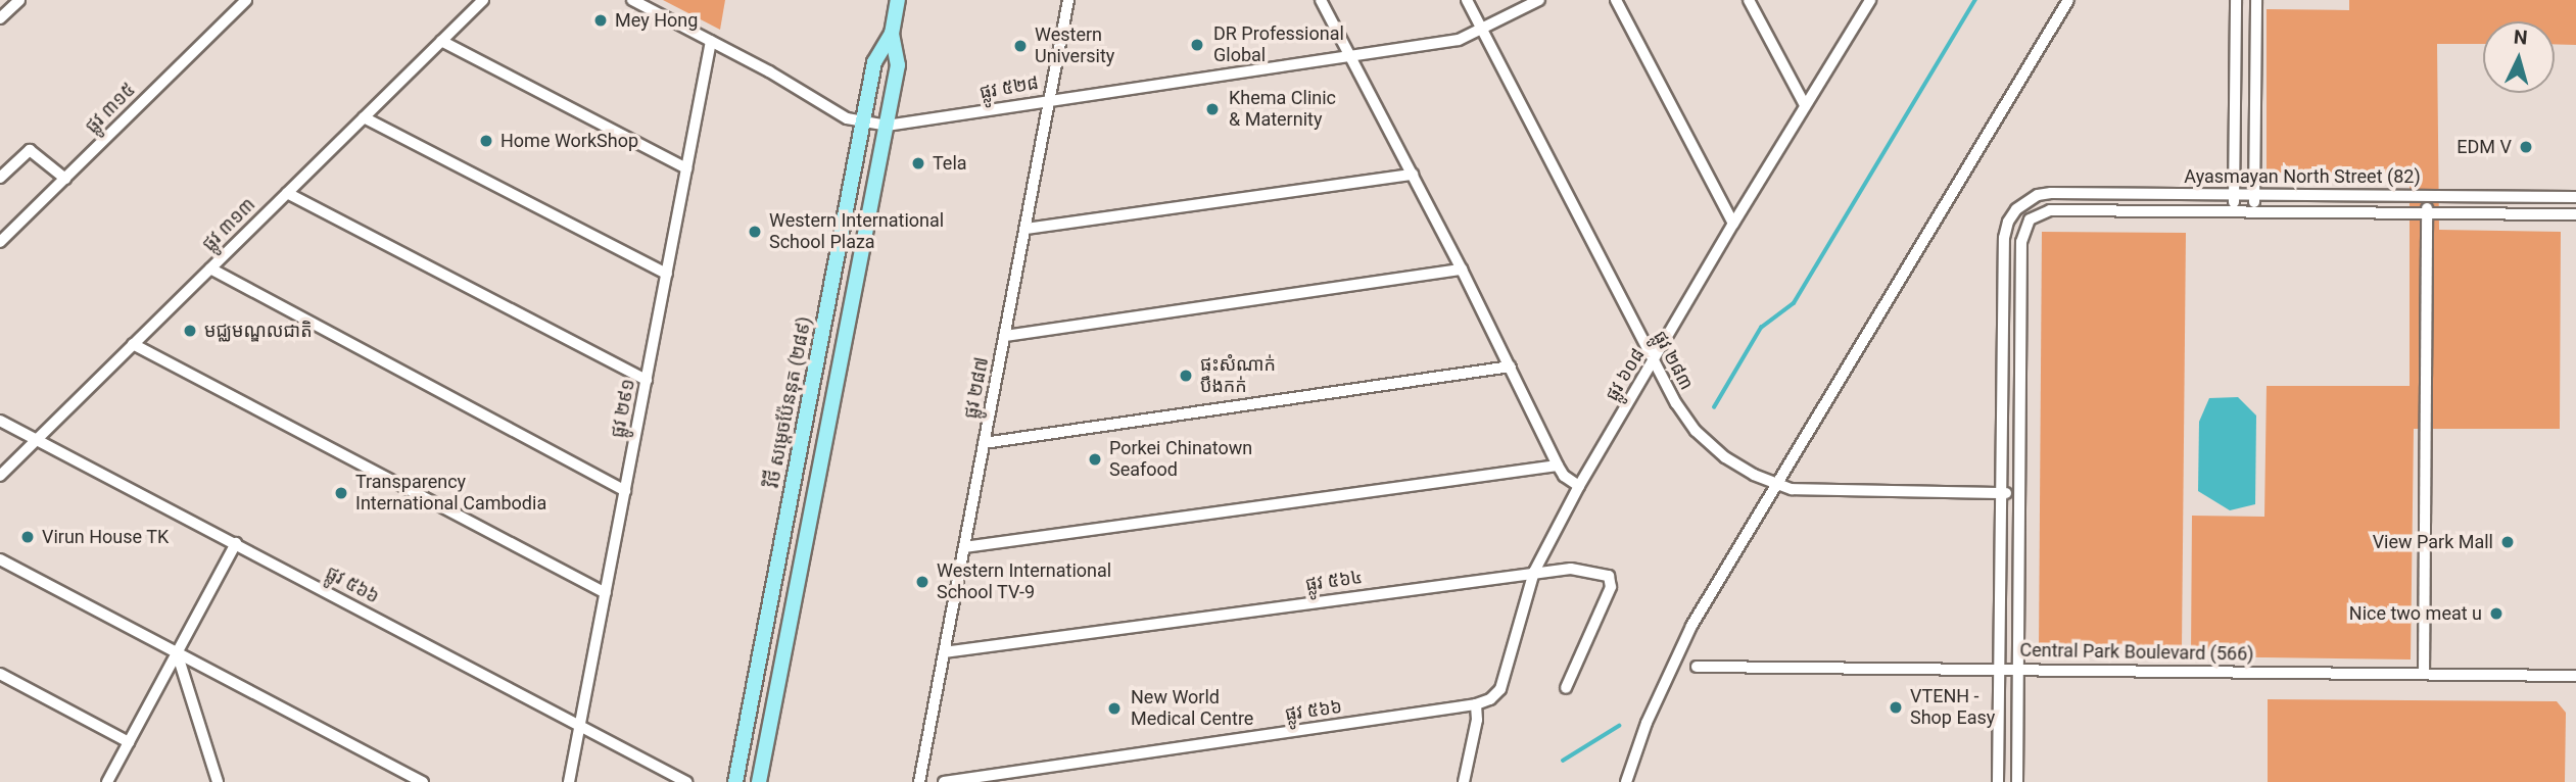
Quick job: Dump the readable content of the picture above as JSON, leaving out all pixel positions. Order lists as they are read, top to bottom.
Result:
{
  "streets": {
    "main road": ["វិថី សម្តេចប៉ែននុត (២៨៩)"],
    "street": [
      "ផ្លូវ ៥២៨",
      "ផ្លូវ ៣១៥",
      "Ayasmayan North Street (82)",
      "ផ្លូវ ៣១៣",
      "ផ្លូវ ២៨៣",
      "ផ្លូវ ៦០៨",
      "ផ្លូវ ២៨៧",
      "ផ្លូវ ២៩១",
      "ផ្លូវ ៥៦៤",
      "ផ្លូវ ៥៦៦",
      "Central Park Boulevard (566)"
    ]
  },
  "crossings": [
    ["ផ្លូវ ៥២៨", "ផ្លូវ ២៨៣"],
    ["ផ្លូវ ៥២៨", "ផ្លូវ ២៨៧"],
    ["ផ្លូវ ៥២៨", "វិថី សម្តេចប៉ែននុត (២៨៩)"],
    ["ផ្លូវ ៥២៨", "ផ្លូវ ២៩១"],
    ["ផ្លូវ ៣១៣", "ផ្លូវ ៥៦៦"],
    ["ផ្លូវ ២៨៣", "ផ្លូវ ៦០៨"],
    ["ផ្លូវ ៦០៨", "ផ្លូវ ៥៦៤"],
    ["ផ្លូវ ៦០៨", "ផ្លូវ ៥៦៦"],
    ["ផ្លូវ ២៨៧", "ផ្លូវ ៥៦៤"],
    ["ផ្លូវ ២៩១", "ផ្លូវ ៥៦៦"]
  ],
  "places": [
    "Mey Hong",
    "DR Professional Global",
    "Western University",
    "Khema Clinic & Maternity",
    "Home WorkShop",
    "EDM V",
    "Tela",
    "Western International School Plaza",
    "មជ្ឈមណ្ឌលជាតិ",
    "ផ្ទះសំណាក់ បឹងកក់",
    "Porkei Chinatown Seafood",
    "Transparency International Cambodia",
    "Virun House TK",
    "View Park Mall",
    "Western International School TV-9",
    "Nice two meat u",
    "VTENH - Shop Easy",
    "New World Medical Centre"
  ],
  "north": "top"
}
